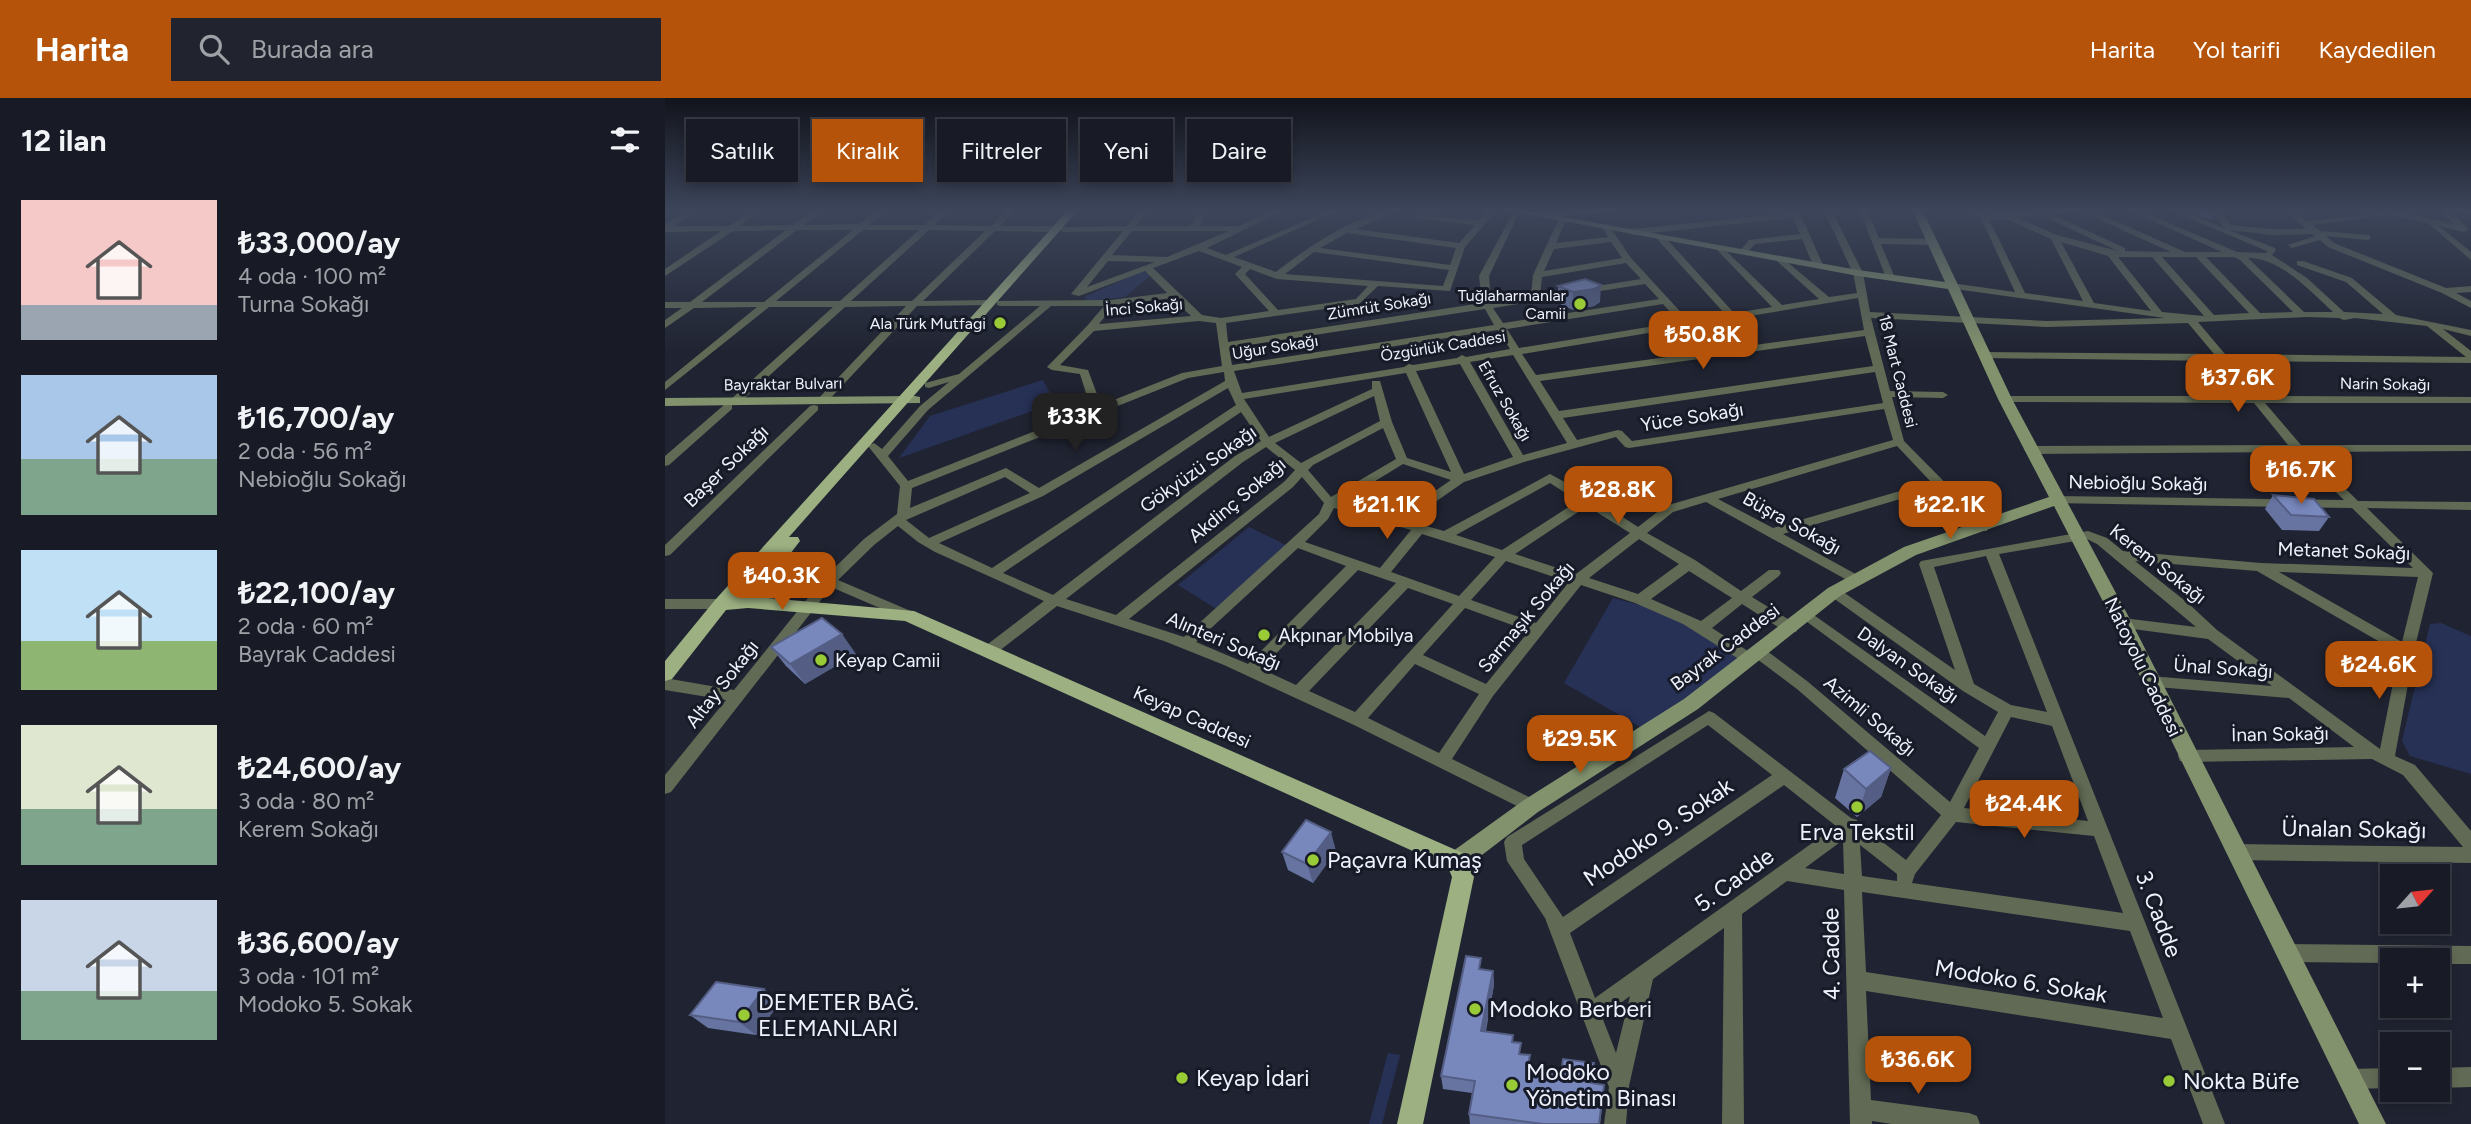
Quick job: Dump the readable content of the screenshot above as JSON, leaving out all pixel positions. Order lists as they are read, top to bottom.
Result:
{
  "streets": {
    "main road": ["Keyap Caddesi"],
    "street": [
      "Zümrüt Sokağı",
      "İnci Sokağı",
      "Özgürlük Caddesi",
      "Uğur Sokağı",
      "18 Mart Caddesi",
      "Bayraktar Bulvarı",
      "Narin Sokağı",
      "Efruz Sokağı",
      "Yüce Sokağı",
      "Başer Sokağı",
      "Gökyüzü Sokağı",
      "Nebioğlu Sokağı",
      "Akdinç Sokağı",
      "Büşra Sokağı",
      "Metanet Sokağı",
      "Kerem Sokağı",
      "Sarmaşık Sokağı",
      "Alınteri Sokağı",
      "Bayrak Caddesi",
      "Dalyan Sokağı",
      "Natoyolu Caddesi",
      "Ünal Sokağı",
      "Altay Sokağı",
      "Azimli Sokağı",
      "İnan Sokağı",
      "Ünalan Sokağı",
      "Modoko 9. Sokak",
      "5. Cadde",
      "3. Cadde",
      "4. Cadde",
      "Modoko 6. Sokak"
    ]
  },
  "crossings": [
    ["Özgürlük Caddesi", "18 Mart Caddesi"],
    ["Özgürlük Caddesi", "Efruz Sokağı"],
    ["18 Mart Caddesi", "Yüce Sokağı"],
    ["18 Mart Caddesi", "Sarmaşık Sokağı"],
    ["18 Mart Caddesi", "Bayrak Caddesi"],
    ["Bayraktar Bulvarı", "Başer Sokağı"],
    ["Narin Sokağı", "Natoyolu Caddesi"],
    ["Efruz Sokağı", "Yüce Sokağı"],
    ["Yüce Sokağı", "Azimli Sokağı"],
    ["Gökyüzü Sokağı", "Alınteri Sokağı"],
    ["Gökyüzü Sokağı", "Keyap Caddesi"],
    ["Nebioğlu Sokağı", "Bayrak Caddesi"],
    ["Nebioğlu Sokağı", "Natoyolu Caddesi"],
    ["Akdinç Sokağı", "Alınteri Sokağı"],
    ["Büşra Sokağı", "Sarmaşık Sokağı"],
    ["Büşra Sokağı", "Bayrak Caddesi"],
    ["Metanet Sokağı", "Kerem Sokağı"],
    ["Kerem Sokağı", "Natoyolu Caddesi"],
    ["Kerem Sokağı", "Ünal Sokağı"],
    ["Kerem Sokağı", "İnan Sokağı"],
    ["Sarmaşık Sokağı", "Alınteri Sokağı"],
    ["Sarmaşık Sokağı", "Dalyan Sokağı"],
    ["Sarmaşık Sokağı", "Azimli Sokağı"],
    ["Alınteri Sokağı", "Bayrak Caddesi"],
    ["Alınteri Sokağı", "Altay Sokağı"],
    ["Bayrak Caddesi", "Dalyan Sokağı"],
    ["Bayrak Caddesi", "Natoyolu Caddesi"],
    ["Bayrak Caddesi", "Azimli Sokağı"],
    ["Bayrak Caddesi", "Keyap Caddesi"],
    ["Dalyan Sokağı", "Azimli Sokağı"],
    ["Natoyolu Caddesi", "Ünal Sokağı"],
    ["Natoyolu Caddesi", "İnan Sokağı"],
    ["Natoyolu Caddesi", "Ünalan Sokağı"],
    ["Altay Sokağı", "Keyap Caddesi"],
    ["5. Cadde", "4. Cadde"],
    ["3. Cadde", "Modoko 6. Sokak"],
    ["4. Cadde", "Modoko 6. Sokak"]
  ],
  "places": [
    "Tuğlaharmanlar Camii",
    "Ala Türk Mutfagi",
    "Akpınar Mobilya",
    "Keyap Camii",
    "Erva Tekstil",
    "Paçavra Kumaş",
    "Modoko Berberi",
    "DEMETER BAĞ. ELEMANLARI",
    "Keyap İdari",
    "Nokta Büfe",
    "Modoko Yönetim Binası"
  ],
  "north": "top right",
  "page": {
    "header": "Harita",
    "search": "Burada ara",
    "nav": ["Harita", "Yol tarifi", "Kaydedilen"],
    "heading": "12 ilan",
    "chip": [
      "Satılık",
      "Kiralık",
      "Filtreler",
      "Yeni",
      "Daire"
    ],
    "list": [
      {
        "name": "₺33,000/ay",
        "note": "4 oda · 100 m² · Turna Sokağı"
      },
      {
        "name": "₺16,700/ay",
        "note": "2 oda · 56 m² · Nebioğlu Sokağı"
      },
      {
        "name": "₺22,100/ay",
        "note": "2 oda · 60 m² · Bayrak Caddesi"
      },
      {
        "name": "₺24,600/ay",
        "note": "3 oda · 80 m² · Kerem Sokağı"
      },
      {
        "name": "₺36,600/ay",
        "note": "3 oda · 101 m² · Modoko 5. Sokak"
      }
    ],
    "price": [
      "₺50.8K",
      "₺37.6K",
      "₺33K",
      "₺16.7K",
      "₺28.8K",
      "₺21.1K",
      "₺22.1K",
      "₺40.3K",
      "₺24.6K",
      "₺29.5K",
      "₺24.4K",
      "₺36.6K"
    ],
    "map_buttons": ["+", "−"]
  }
}
